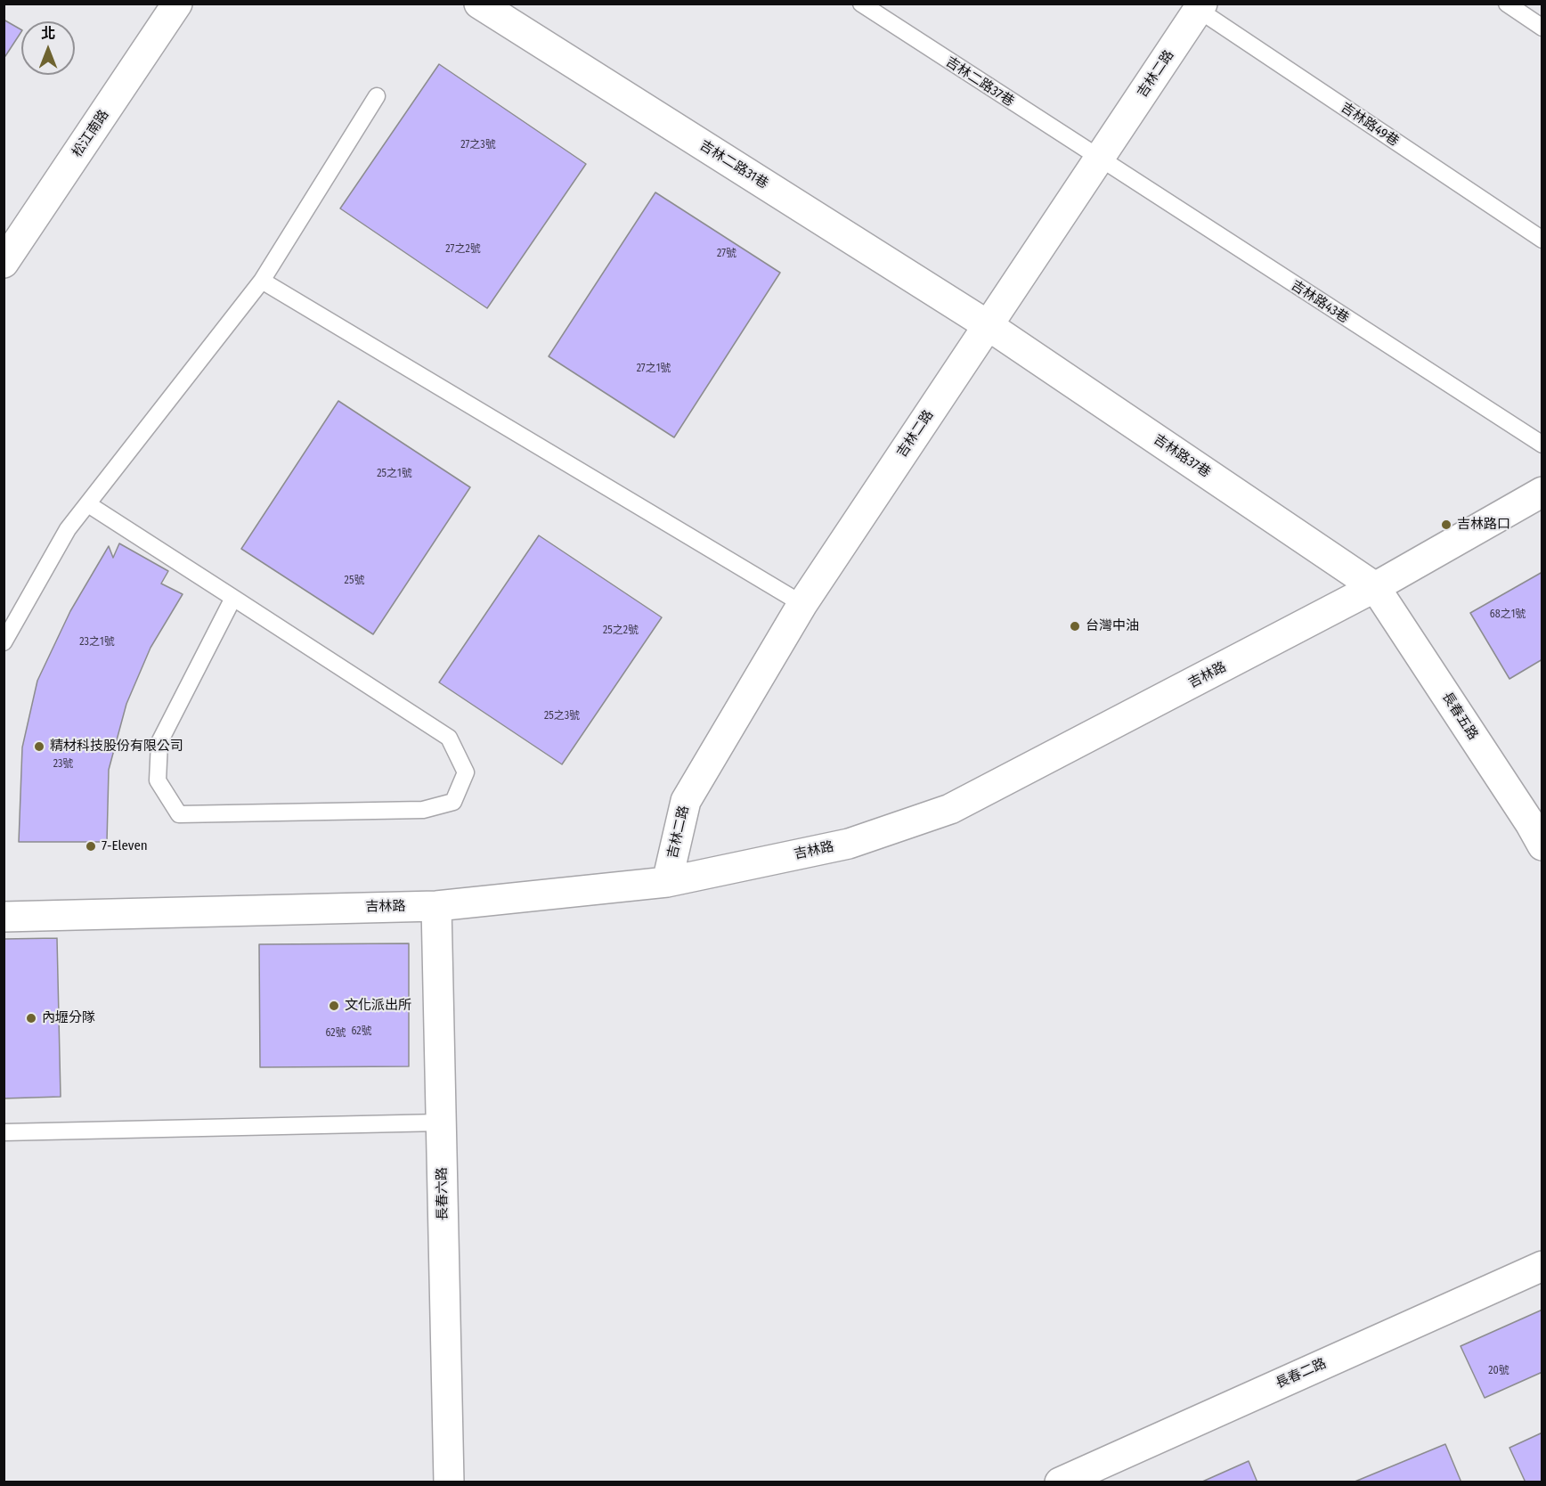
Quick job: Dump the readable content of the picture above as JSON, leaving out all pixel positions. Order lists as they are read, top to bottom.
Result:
{
  "streets": {
    "street": [
      "吉林二路",
      "松江南路",
      "吉林二路31巷",
      "吉林路37巷",
      "吉林路",
      "長春五路",
      "長春六路",
      "長春二路"
    ],
    "lane": ["吉林二路37巷", "吉林路49巷", "吉林路43巷"]
  },
  "crossings": [
    ["吉林二路", "吉林二路37巷"],
    ["吉林二路", "吉林路49巷"],
    ["吉林二路", "吉林二路31巷"],
    ["吉林二路", "吉林路43巷"],
    ["吉林二路", "吉林路37巷"],
    ["吉林二路", "吉林路"],
    ["吉林二路37巷", "吉林路43巷"],
    ["吉林二路31巷", "吉林路37巷"],
    ["吉林路37巷", "吉林路"],
    ["吉林路37巷", "長春五路"],
    ["吉林路", "長春五路"],
    ["吉林路", "長春六路"]
  ],
  "places": [
    "吉林路口",
    "台灣中油",
    "精材科技股份有限公司",
    "7-Eleven",
    "文化派出所",
    "內壢分隊"
  ],
  "house_numbers": [
    "27之3號",
    "27之2號",
    "27號",
    "27之1號",
    "25之1號",
    "25號",
    "68之1號",
    "25之2號",
    "23之1號",
    "25之3號",
    "23號",
    "62號",
    "62號",
    "20號"
  ],
  "north": "top"
}
